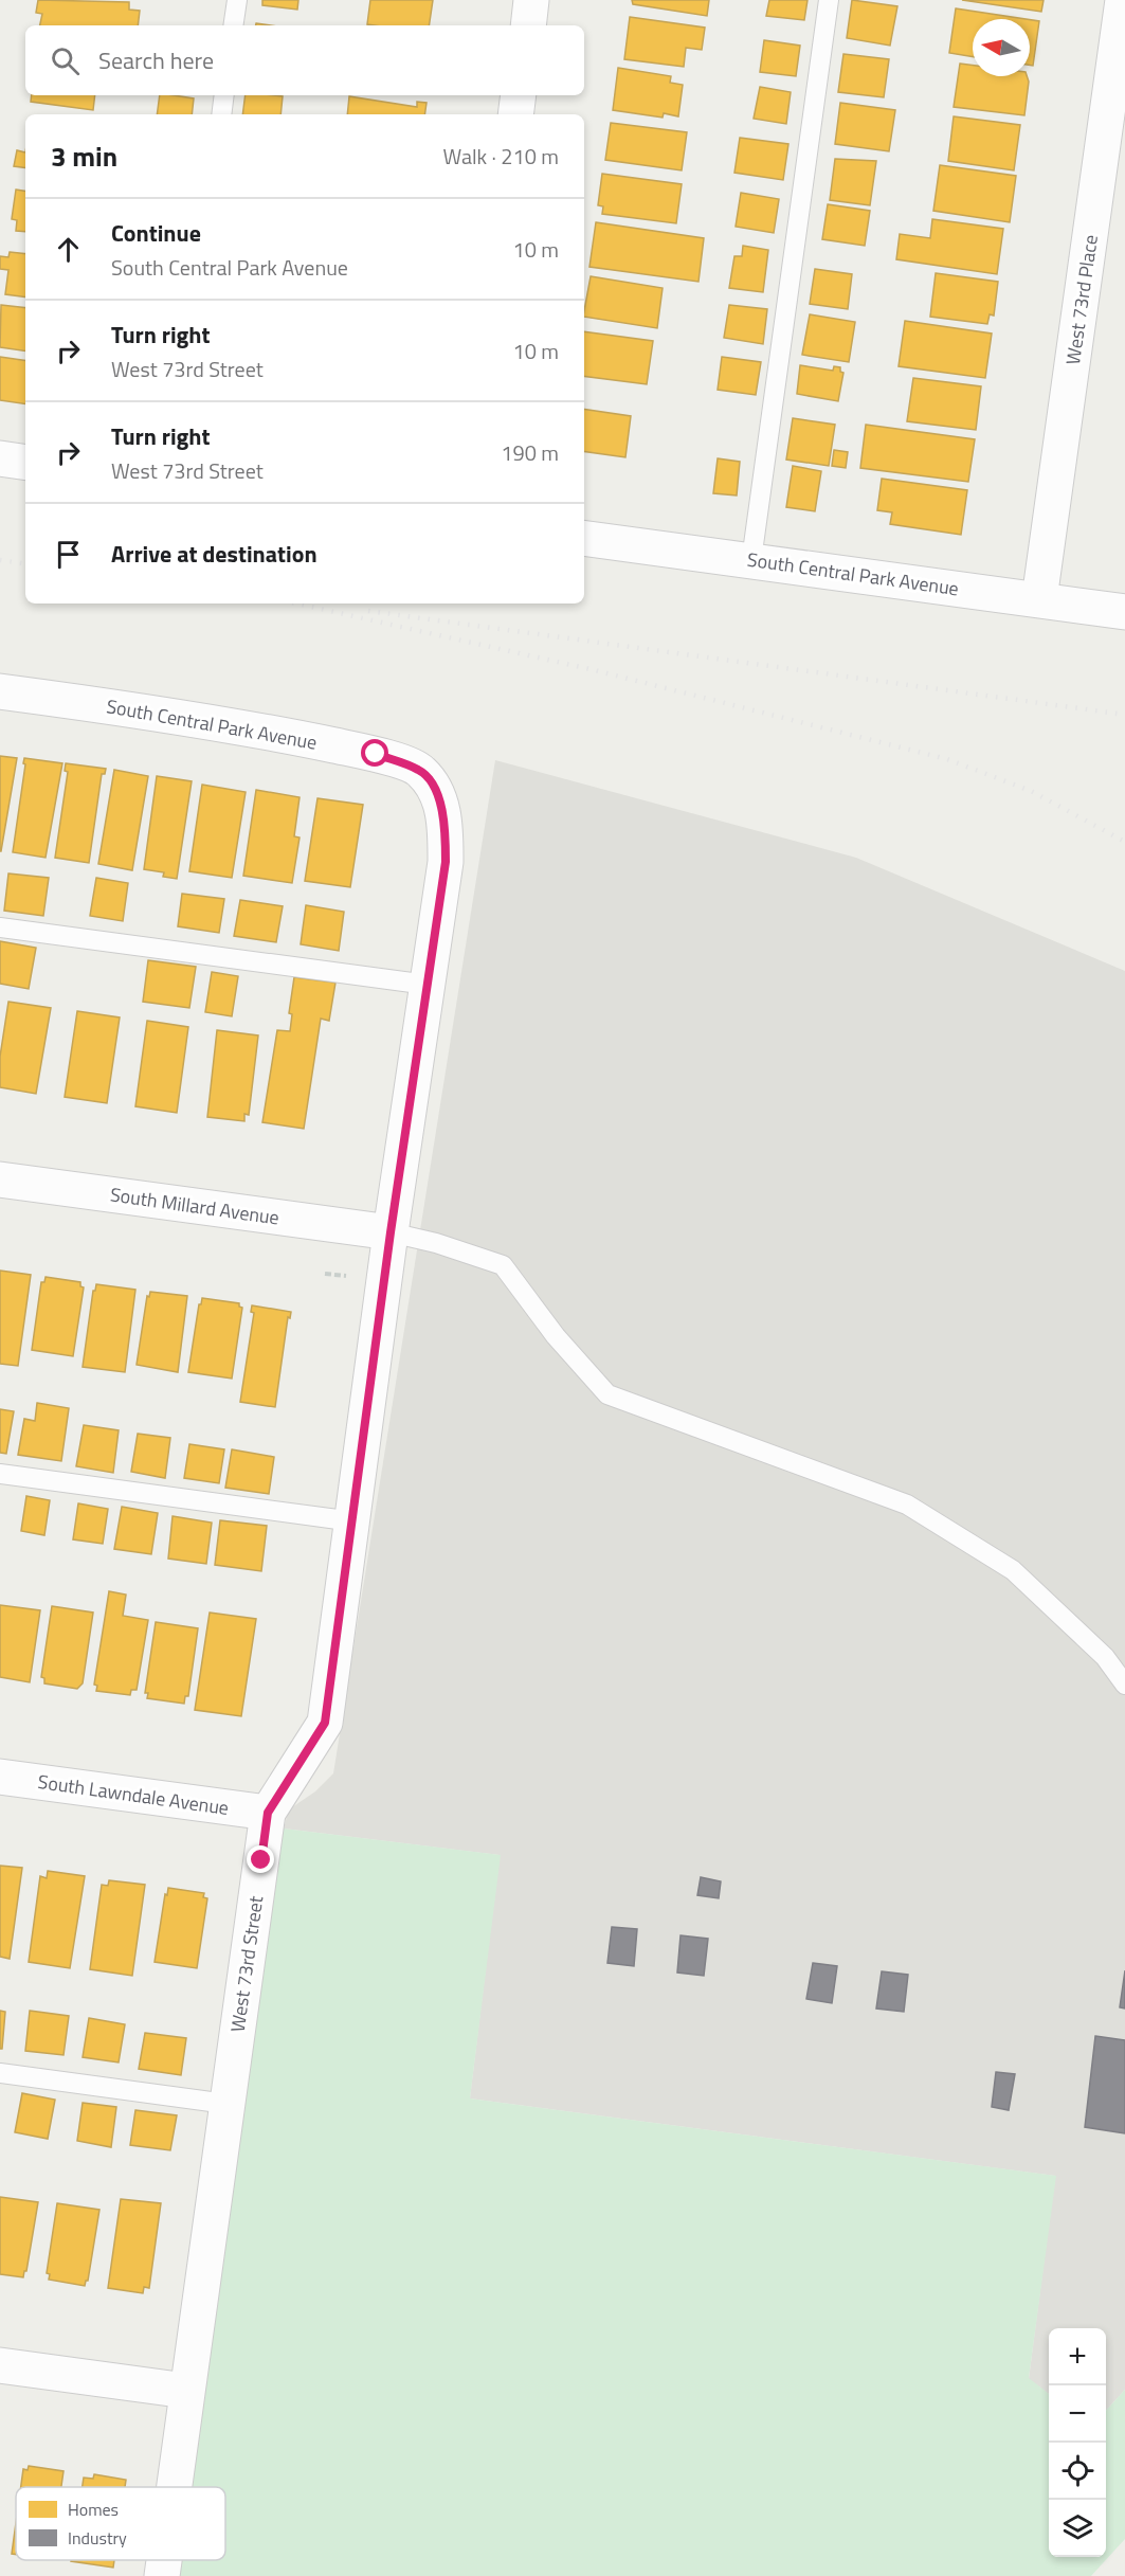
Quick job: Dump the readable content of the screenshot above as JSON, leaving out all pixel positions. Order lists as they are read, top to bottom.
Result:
{
  "streets": {
    "street": [
      "West 73rd Place",
      "South Central Park Avenue",
      "South Millard Avenue",
      "South Lawndale Avenue",
      "West 73rd Street"
    ]
  },
  "crossings": [
    ["West 73rd Place", "South Central Park Avenue"],
    ["South Central Park Avenue", "West 73rd Street"],
    ["South Millard Avenue", "West 73rd Street"],
    ["South Lawndale Avenue", "West 73rd Street"]
  ],
  "legend": ["Homes", "Industry"],
  "north": "left",
  "page": {
    "search": "Search here",
    "heading": ["3 min", "Walk · 210 m"],
    "list": [
      ["Continue", "South Central Park Avenue", "10 m"],
      ["Turn right", "West 73rd Street", "10 m"],
      ["Turn right", "West 73rd Street", "190 m"],
      "Arrive at destination"
    ],
    "map_buttons": ["+", "−"]
  }
}
